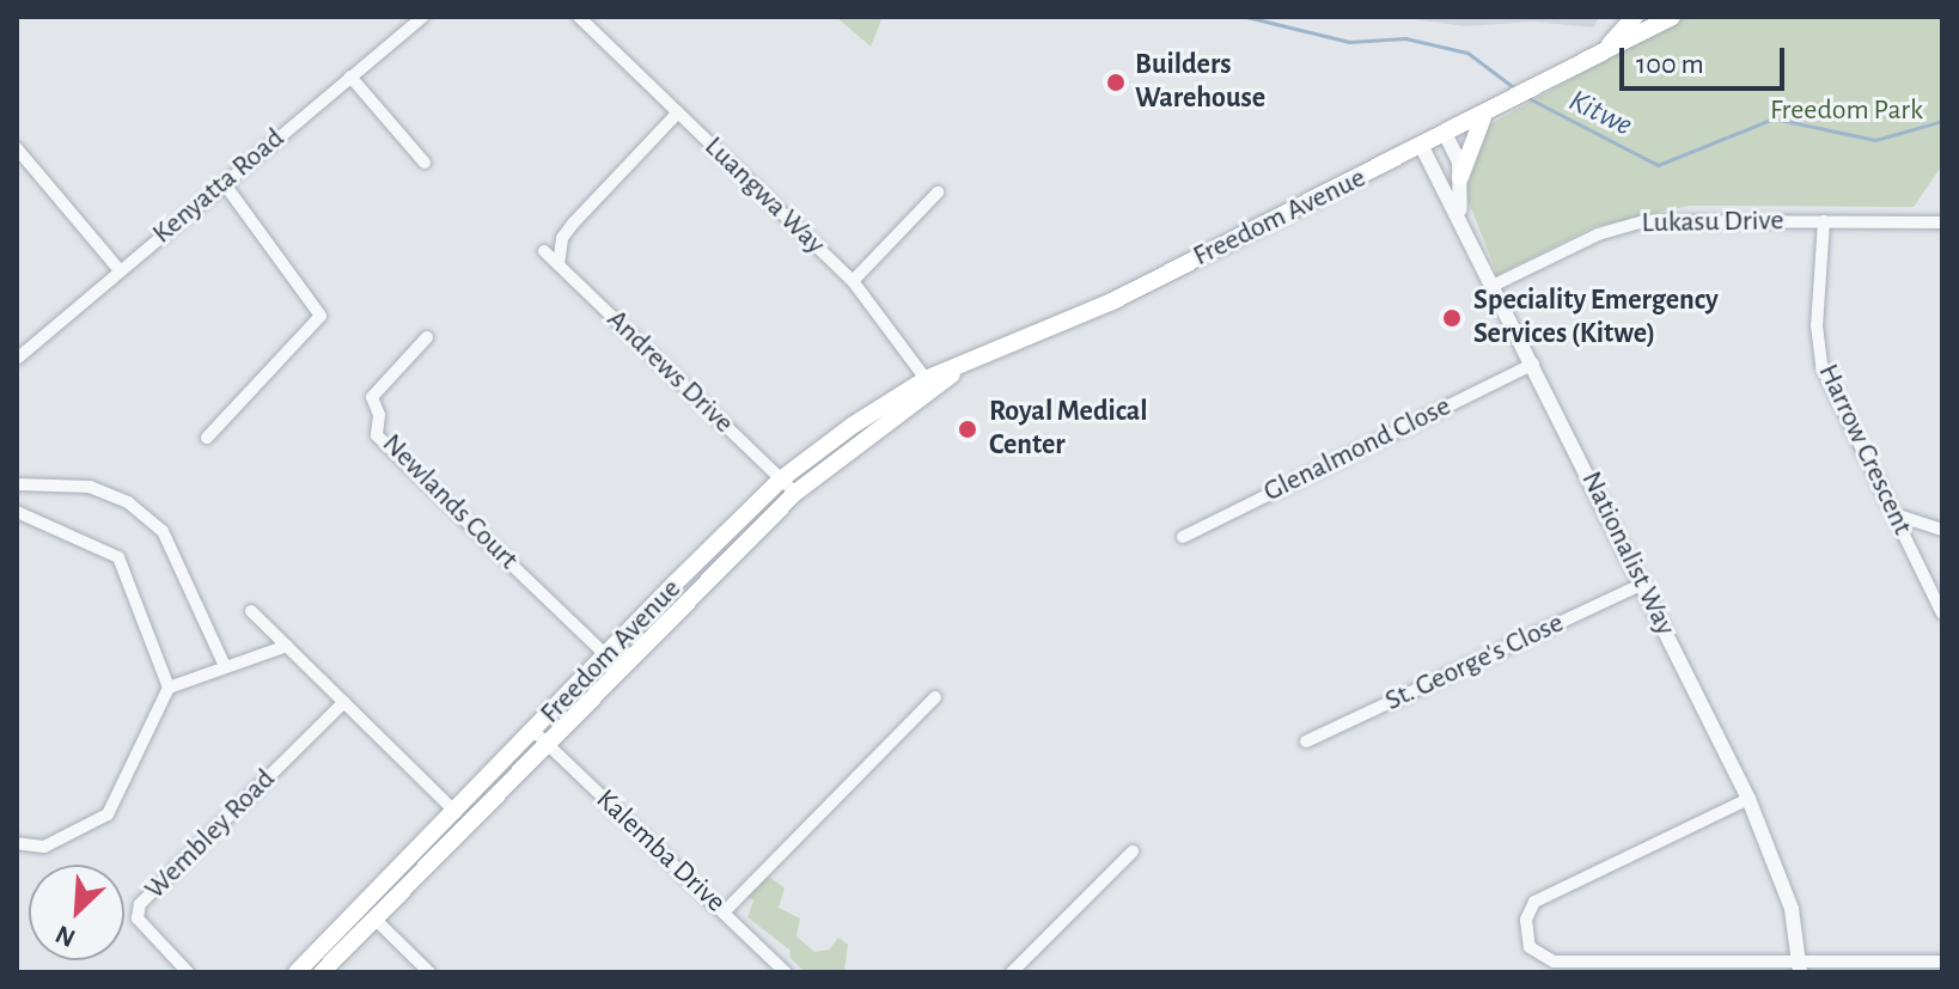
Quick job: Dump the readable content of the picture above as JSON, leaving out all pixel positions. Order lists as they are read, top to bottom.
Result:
{
  "streets": {
    "main road": ["Freedom Avenue"],
    "street": [
      "Kenyatta Road",
      "Luangwa Way",
      "Lukasu Drive",
      "Andrews Drive",
      "Glenalmond Close",
      "Harrow Crescent",
      "Newlands Court",
      "Nationalist Way",
      "St. George's Close",
      "Wembley Road",
      "Kalemba Drive"
    ]
  },
  "crossings": [
    ["Luangwa Way", "Freedom Avenue"],
    ["Freedom Avenue", "Andrews Drive"],
    ["Freedom Avenue", "Newlands Court"],
    ["Freedom Avenue", "Nationalist Way"],
    ["Freedom Avenue", "Kalemba Drive"],
    ["Lukasu Drive", "Harrow Crescent"],
    ["Lukasu Drive", "Nationalist Way"],
    ["Glenalmond Close", "Nationalist Way"],
    ["Nationalist Way", "St. George's Close"]
  ],
  "water": ["Kitwe"],
  "parks": ["Freedom Park"],
  "places": ["Builders Warehouse", "Speciality Emergency Services (Kitwe)", "Royal Medical Center"],
  "scale_bar": "100 m",
  "north": "bottom left"
}
